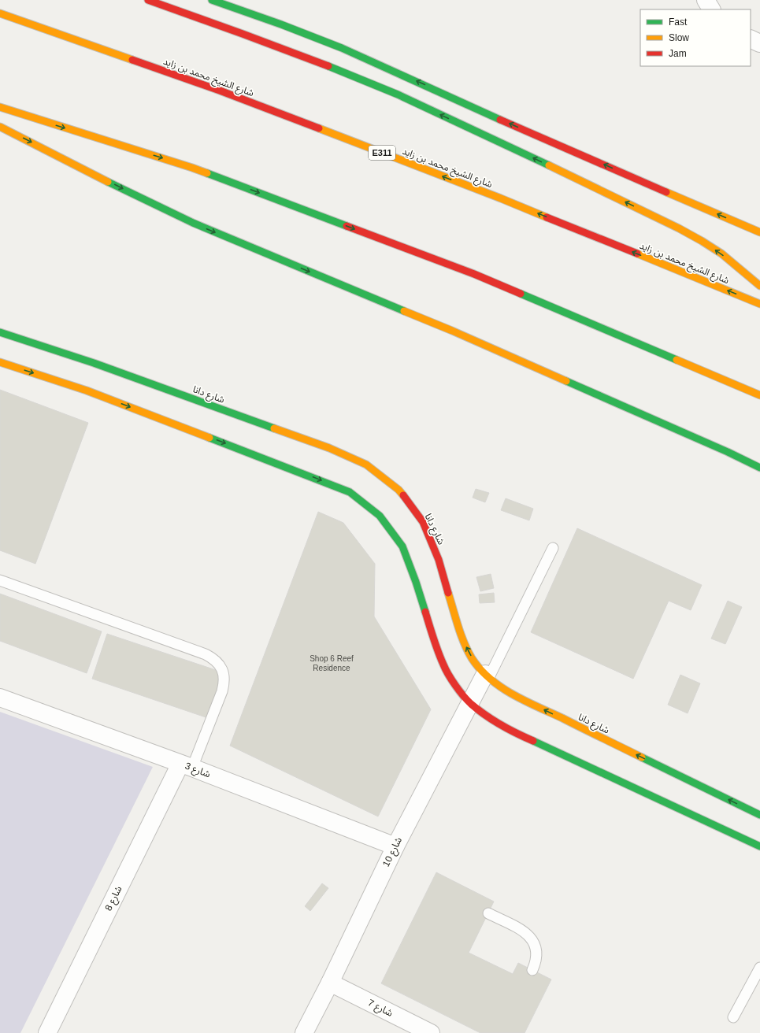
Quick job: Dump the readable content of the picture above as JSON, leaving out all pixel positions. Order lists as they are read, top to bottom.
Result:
{
  "streets": {
    "main road": ["شارع الشيخ محمد بن زايد", "E311", "شارع دانا"],
    "street": [
      "شارع 3",
      "شارع 10",
      "شارع 8",
      "شارع 7"
    ]
  },
  "crossings": [
    ["شارع دانا", "شارع 10"],
    ["شارع 3", "شارع 10"],
    ["شارع 3", "شارع 8"],
    ["شارع 10", "شارع 7"]
  ],
  "house_numbers": ["Shop 6 Reef Residence"],
  "legend": ["Fast", "Slow", "Jam"]
}
